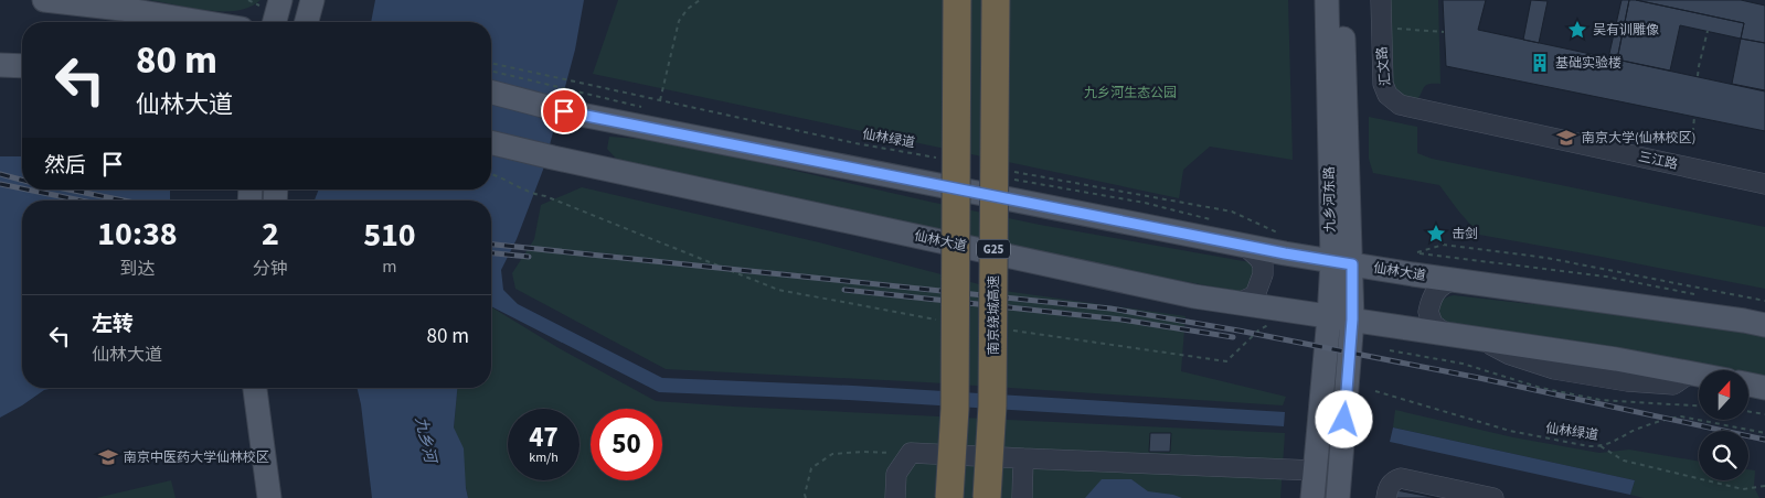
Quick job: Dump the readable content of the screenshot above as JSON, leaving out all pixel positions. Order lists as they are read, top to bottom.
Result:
{
  "streets": {
    "highway": ["G25", "南京绕城高速"],
    "main road": ["九乡河东路", "仙林大道"],
    "street": ["汇文路", "三江路"],
    "path": ["仙林绿道"]
  },
  "crossings": [
    ["汇文路", "三江路"],
    ["九乡河东路", "仙林大道"]
  ],
  "water": ["九乡河"],
  "parks": ["九乡河生态公园"],
  "places": {
    "place": ["吴有训雕像", "击剑"],
    "building": ["基础实验楼"],
    "school or university": ["南京大学(仙林校区)", "南京中医药大学仙林校区"]
  },
  "north": "top",
  "page": {
    "turn": ["80 m", "仙林大道"],
    "then": "然后",
    "eta": [
      "10:38",
      "到达",
      "2",
      "分钟",
      "510",
      "m"
    ],
    "list": [
      {
        "name": "左转",
        "note": "仙林大道",
        "value": "80 m"
      }
    ],
    "speed": "47 km/h",
    "limit": "50"
  }
}
